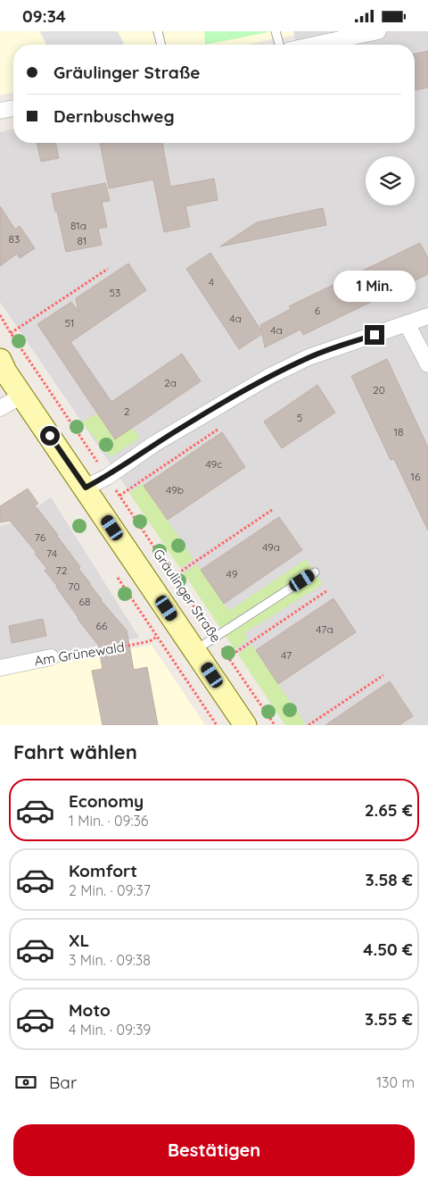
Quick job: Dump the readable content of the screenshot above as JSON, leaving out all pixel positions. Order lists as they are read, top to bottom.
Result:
{
  "streets": {
    "main road": ["Gräulinger Straße"],
    "street": ["Am Grünewald"]
  },
  "house_numbers": [
    "81a",
    "83",
    "81",
    "4",
    "53",
    "6",
    "4a",
    "51",
    "4a",
    "2a",
    "20",
    "2",
    "5",
    "18",
    "49c",
    "16",
    "49b",
    "76",
    "49a",
    "74",
    "72",
    "49",
    "70",
    "68",
    "66",
    "47a",
    "47"
  ],
  "page": {
    "status": "09:34",
    "banner": ["Gräulinger Straße", "Dernbuschweg"],
    "bubble": "1 Min.",
    "heading": "Fahrt wählen",
    "list": [
      {
        "name": "Economy",
        "note": "1 Min. · 09:36",
        "value": "2.65 €"
      },
      {
        "name": "Komfort",
        "note": "2 Min. · 09:37",
        "value": "3.58 €"
      },
      {
        "name": "XL",
        "note": "3 Min. · 09:38",
        "value": "4.50 €"
      },
      {
        "name": "Moto",
        "note": "4 Min. · 09:39",
        "value": "3.55 €"
      }
    ],
    "pay": ["Bar", "130 m"],
    "buttons": "Bestätigen"
  }
}
